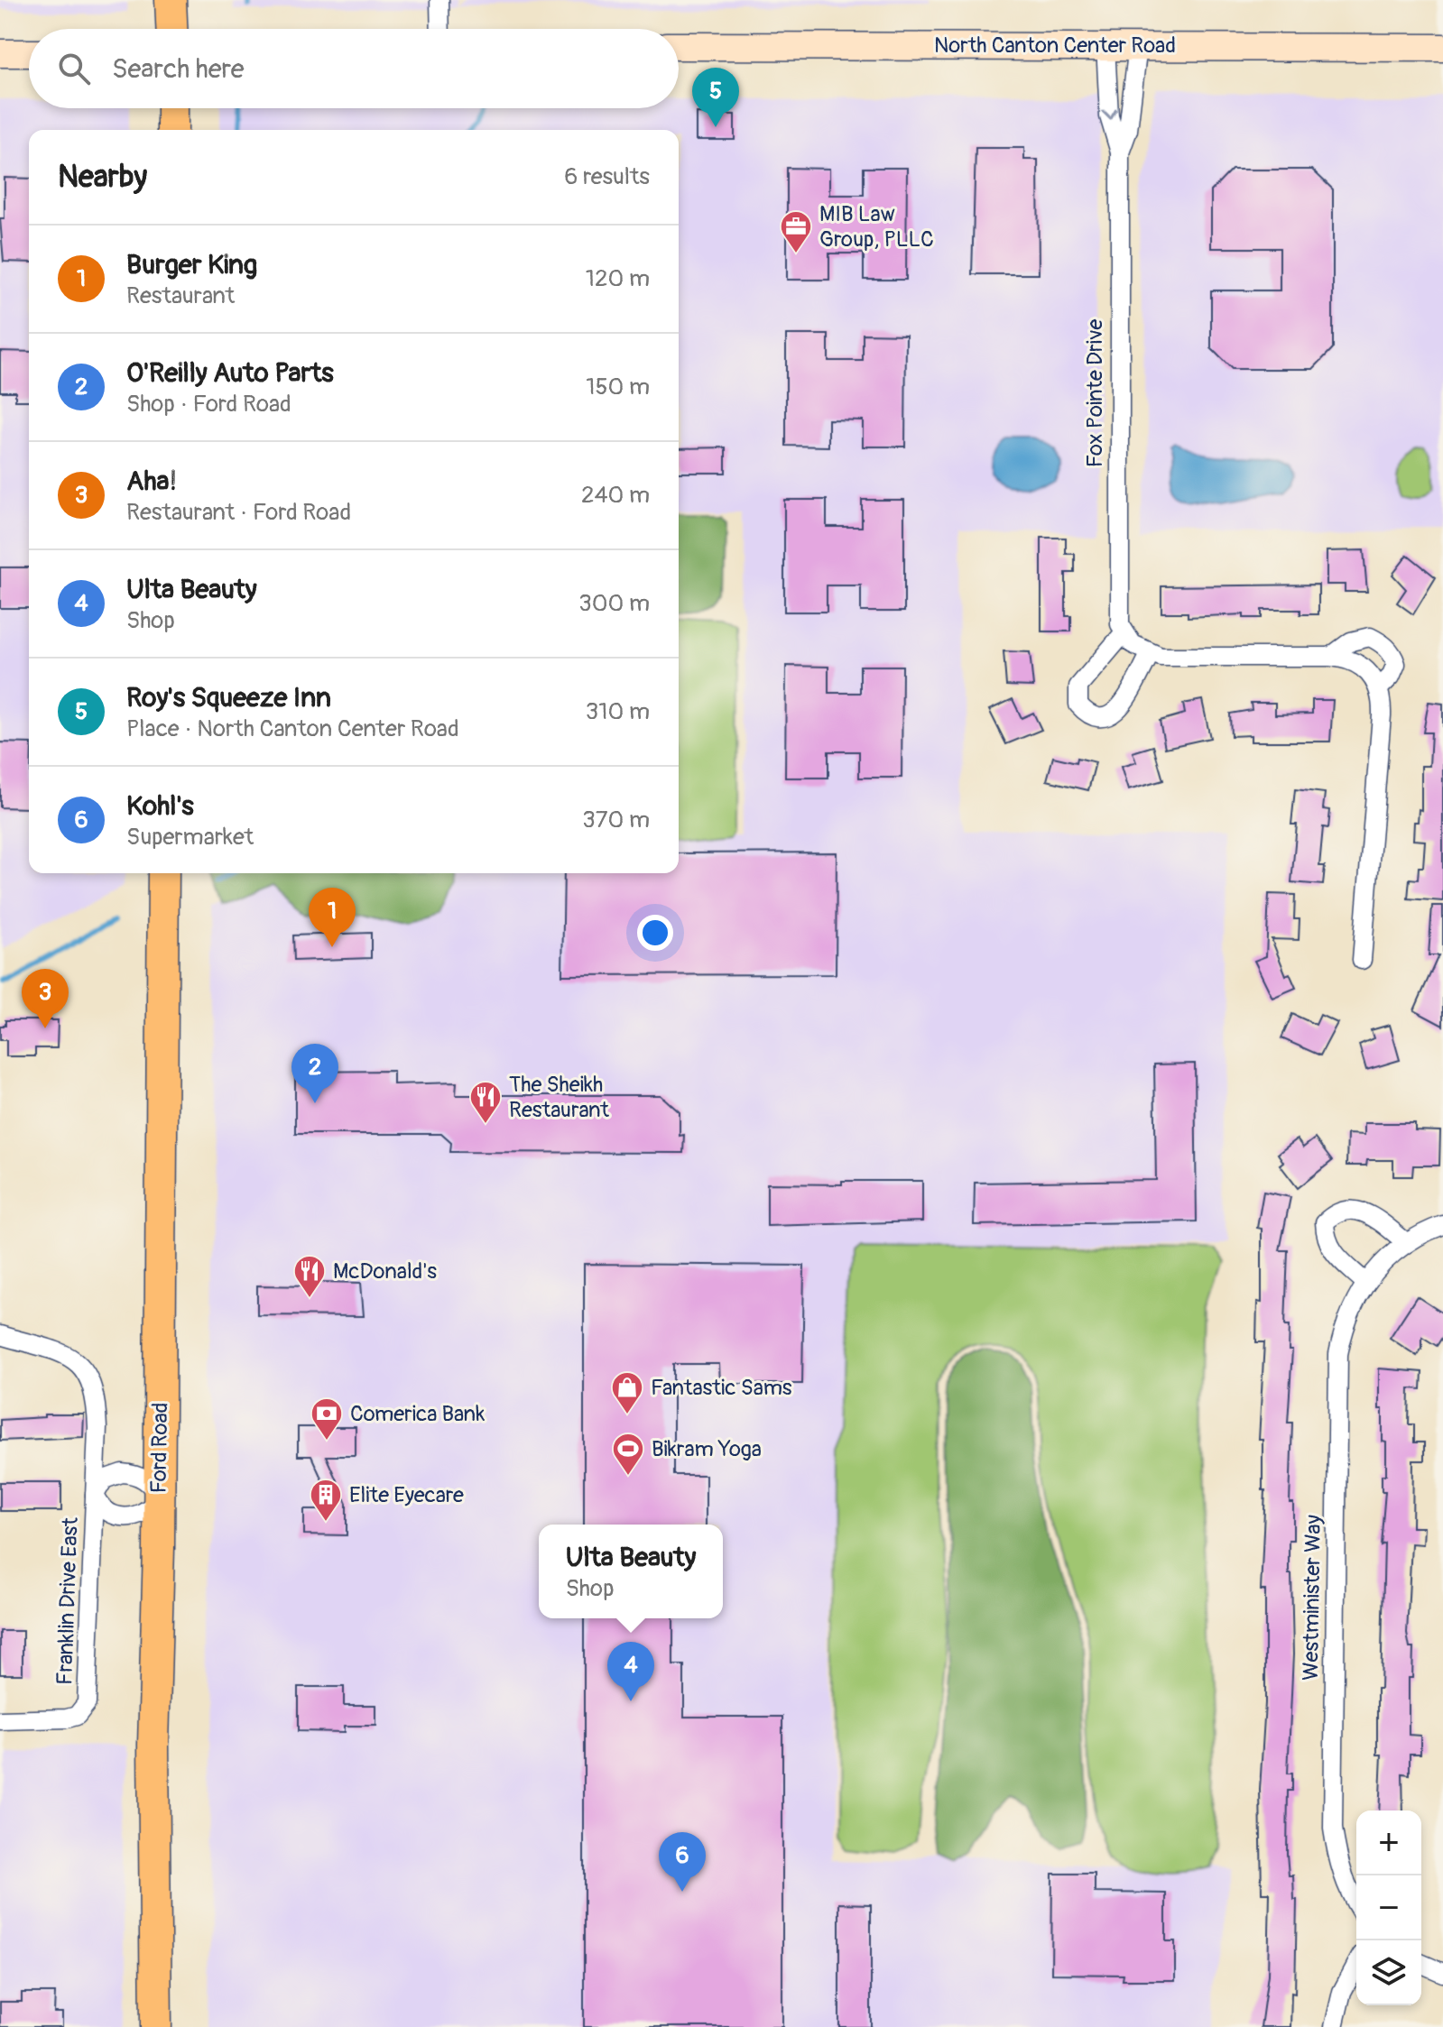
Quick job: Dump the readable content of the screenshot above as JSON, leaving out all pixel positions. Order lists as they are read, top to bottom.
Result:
{
  "streets": {
    "main road": ["North Canton Center Road", "Ford Road"],
    "street": ["Fox Pointe Drive", "Westminister Way", "Franklin Drive East"]
  },
  "crossings": [
    ["Ford Road", "Franklin Drive East"]
  ],
  "places": {
    "office": ["MIB Law Group, PLLC"],
    "restaurant": ["The Sheikh Restaurant", "McDonald's"],
    "shop": ["Fantastic Sams"],
    "bank": ["Comerica Bank"],
    "sports": ["Bikram Yoga"],
    "building": ["Elite Eyecare"]
  },
  "page": {
    "search": "Search here",
    "pins": [
      "5",
      "1",
      "3",
      "2",
      "4",
      "6"
    ],
    "heading": ["Nearby", "6 results"],
    "list": [
      {
        "mark": "1",
        "name": "Burger King",
        "note": "Restaurant",
        "value": "120 m"
      },
      {
        "mark": "2",
        "name": "O'Reilly Auto Parts",
        "note": "Shop · Ford Road",
        "value": "150 m"
      },
      {
        "mark": "3",
        "name": "Aha!",
        "note": "Restaurant · Ford Road",
        "value": "240 m"
      },
      {
        "mark": "4",
        "name": "Ulta Beauty",
        "note": "Shop",
        "value": "300 m"
      },
      {
        "mark": "5",
        "name": "Roy's Squeeze Inn",
        "note": "Place · North Canton Center Road",
        "value": "310 m"
      },
      {
        "mark": "6",
        "name": "Kohl's",
        "note": "Supermarket",
        "value": "370 m"
      }
    ],
    "popup": ["Ulta Beauty", "Shop"],
    "map_buttons": ["+", "−"]
  }
}
